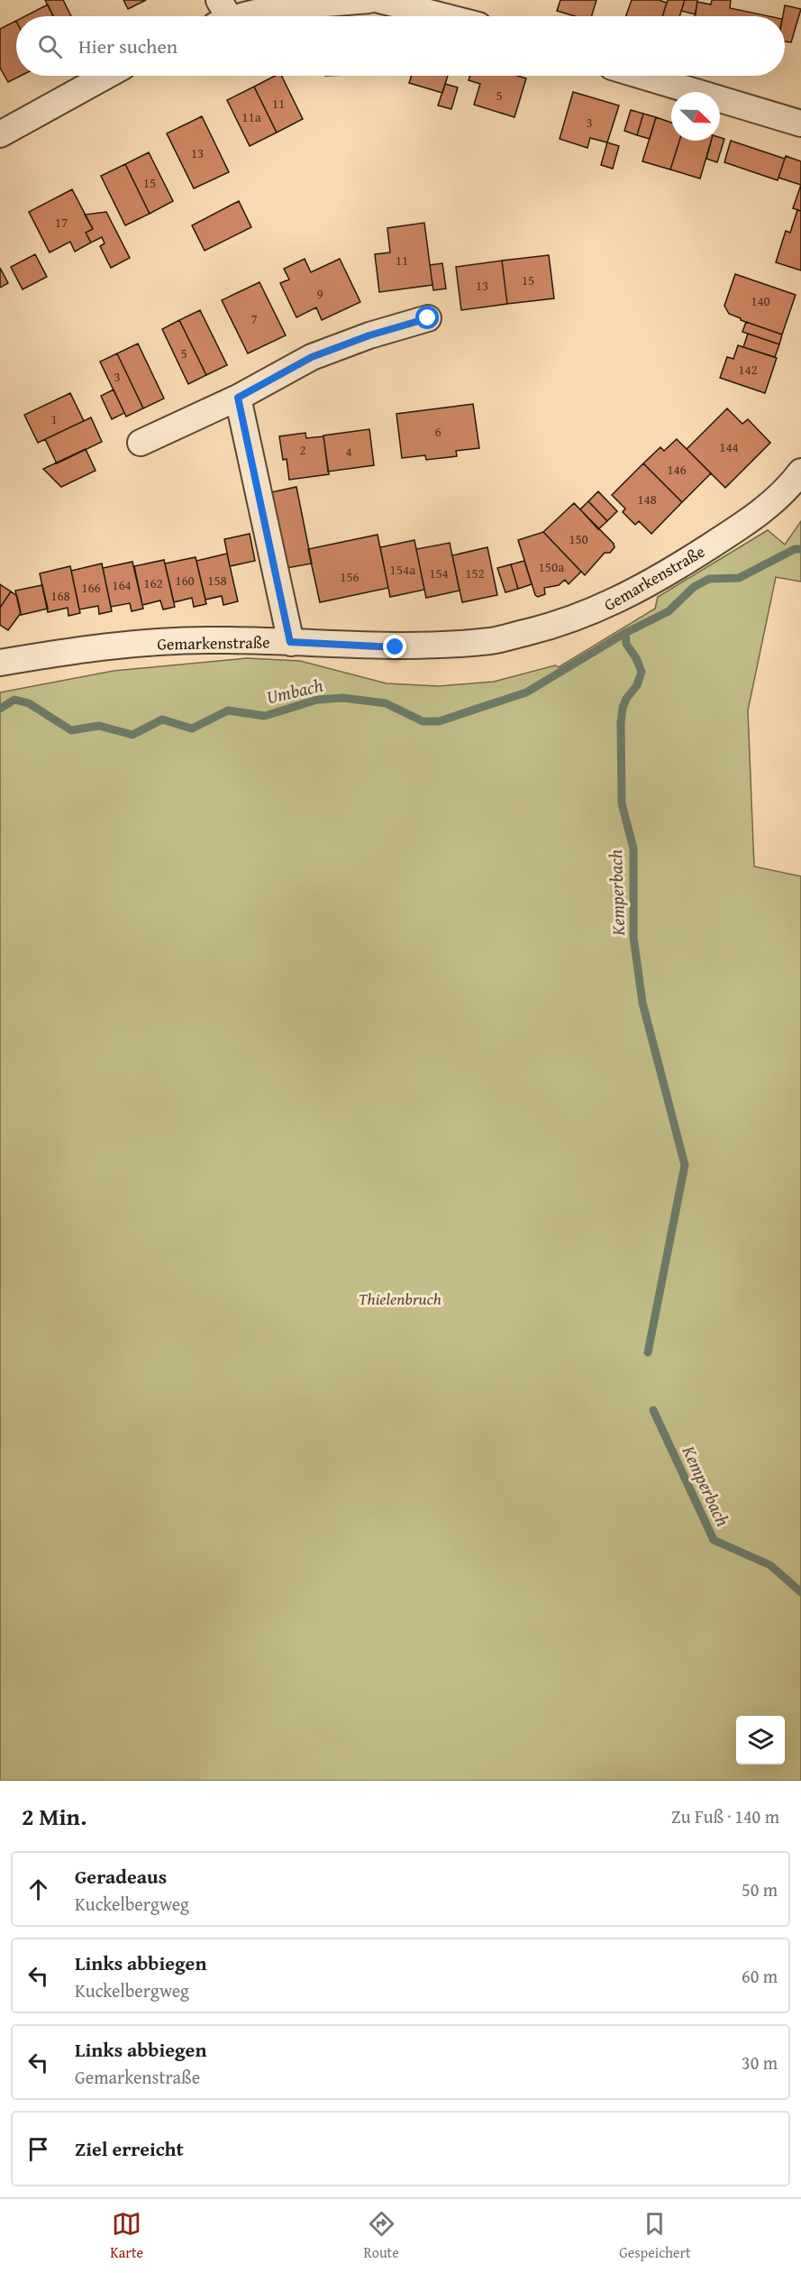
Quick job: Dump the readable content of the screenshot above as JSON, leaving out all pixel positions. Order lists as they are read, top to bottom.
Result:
{
  "streets": {
    "street": ["Gemarkenstraße"]
  },
  "water": ["Umbach", "Kemperbach"],
  "parks": ["Thielenbruch"],
  "house_numbers": [
    "5",
    "11",
    "11a",
    "3",
    "13",
    "15",
    "17",
    "11",
    "15",
    "13",
    "9",
    "140",
    "7",
    "5",
    "142",
    "3",
    "1",
    "6",
    "144",
    "2",
    "4",
    "146",
    "148",
    "150",
    "150a",
    "154a",
    "154",
    "152",
    "156",
    "160",
    "158",
    "162",
    "164",
    "166",
    "168"
  ],
  "north": "bottom right",
  "page": {
    "search": "Hier suchen",
    "heading": ["2 Min.", "Zu Fuß · 140 m"],
    "list": [
      ["Geradeaus", "Kuckelbergweg", "50 m"],
      ["Links abbiegen", "Kuckelbergweg", "60 m"],
      ["Links abbiegen", "Gemarkenstraße", "30 m"],
      "Ziel erreicht"
    ],
    "nav": ["Karte", "Route", "Gespeichert"]
  }
}
